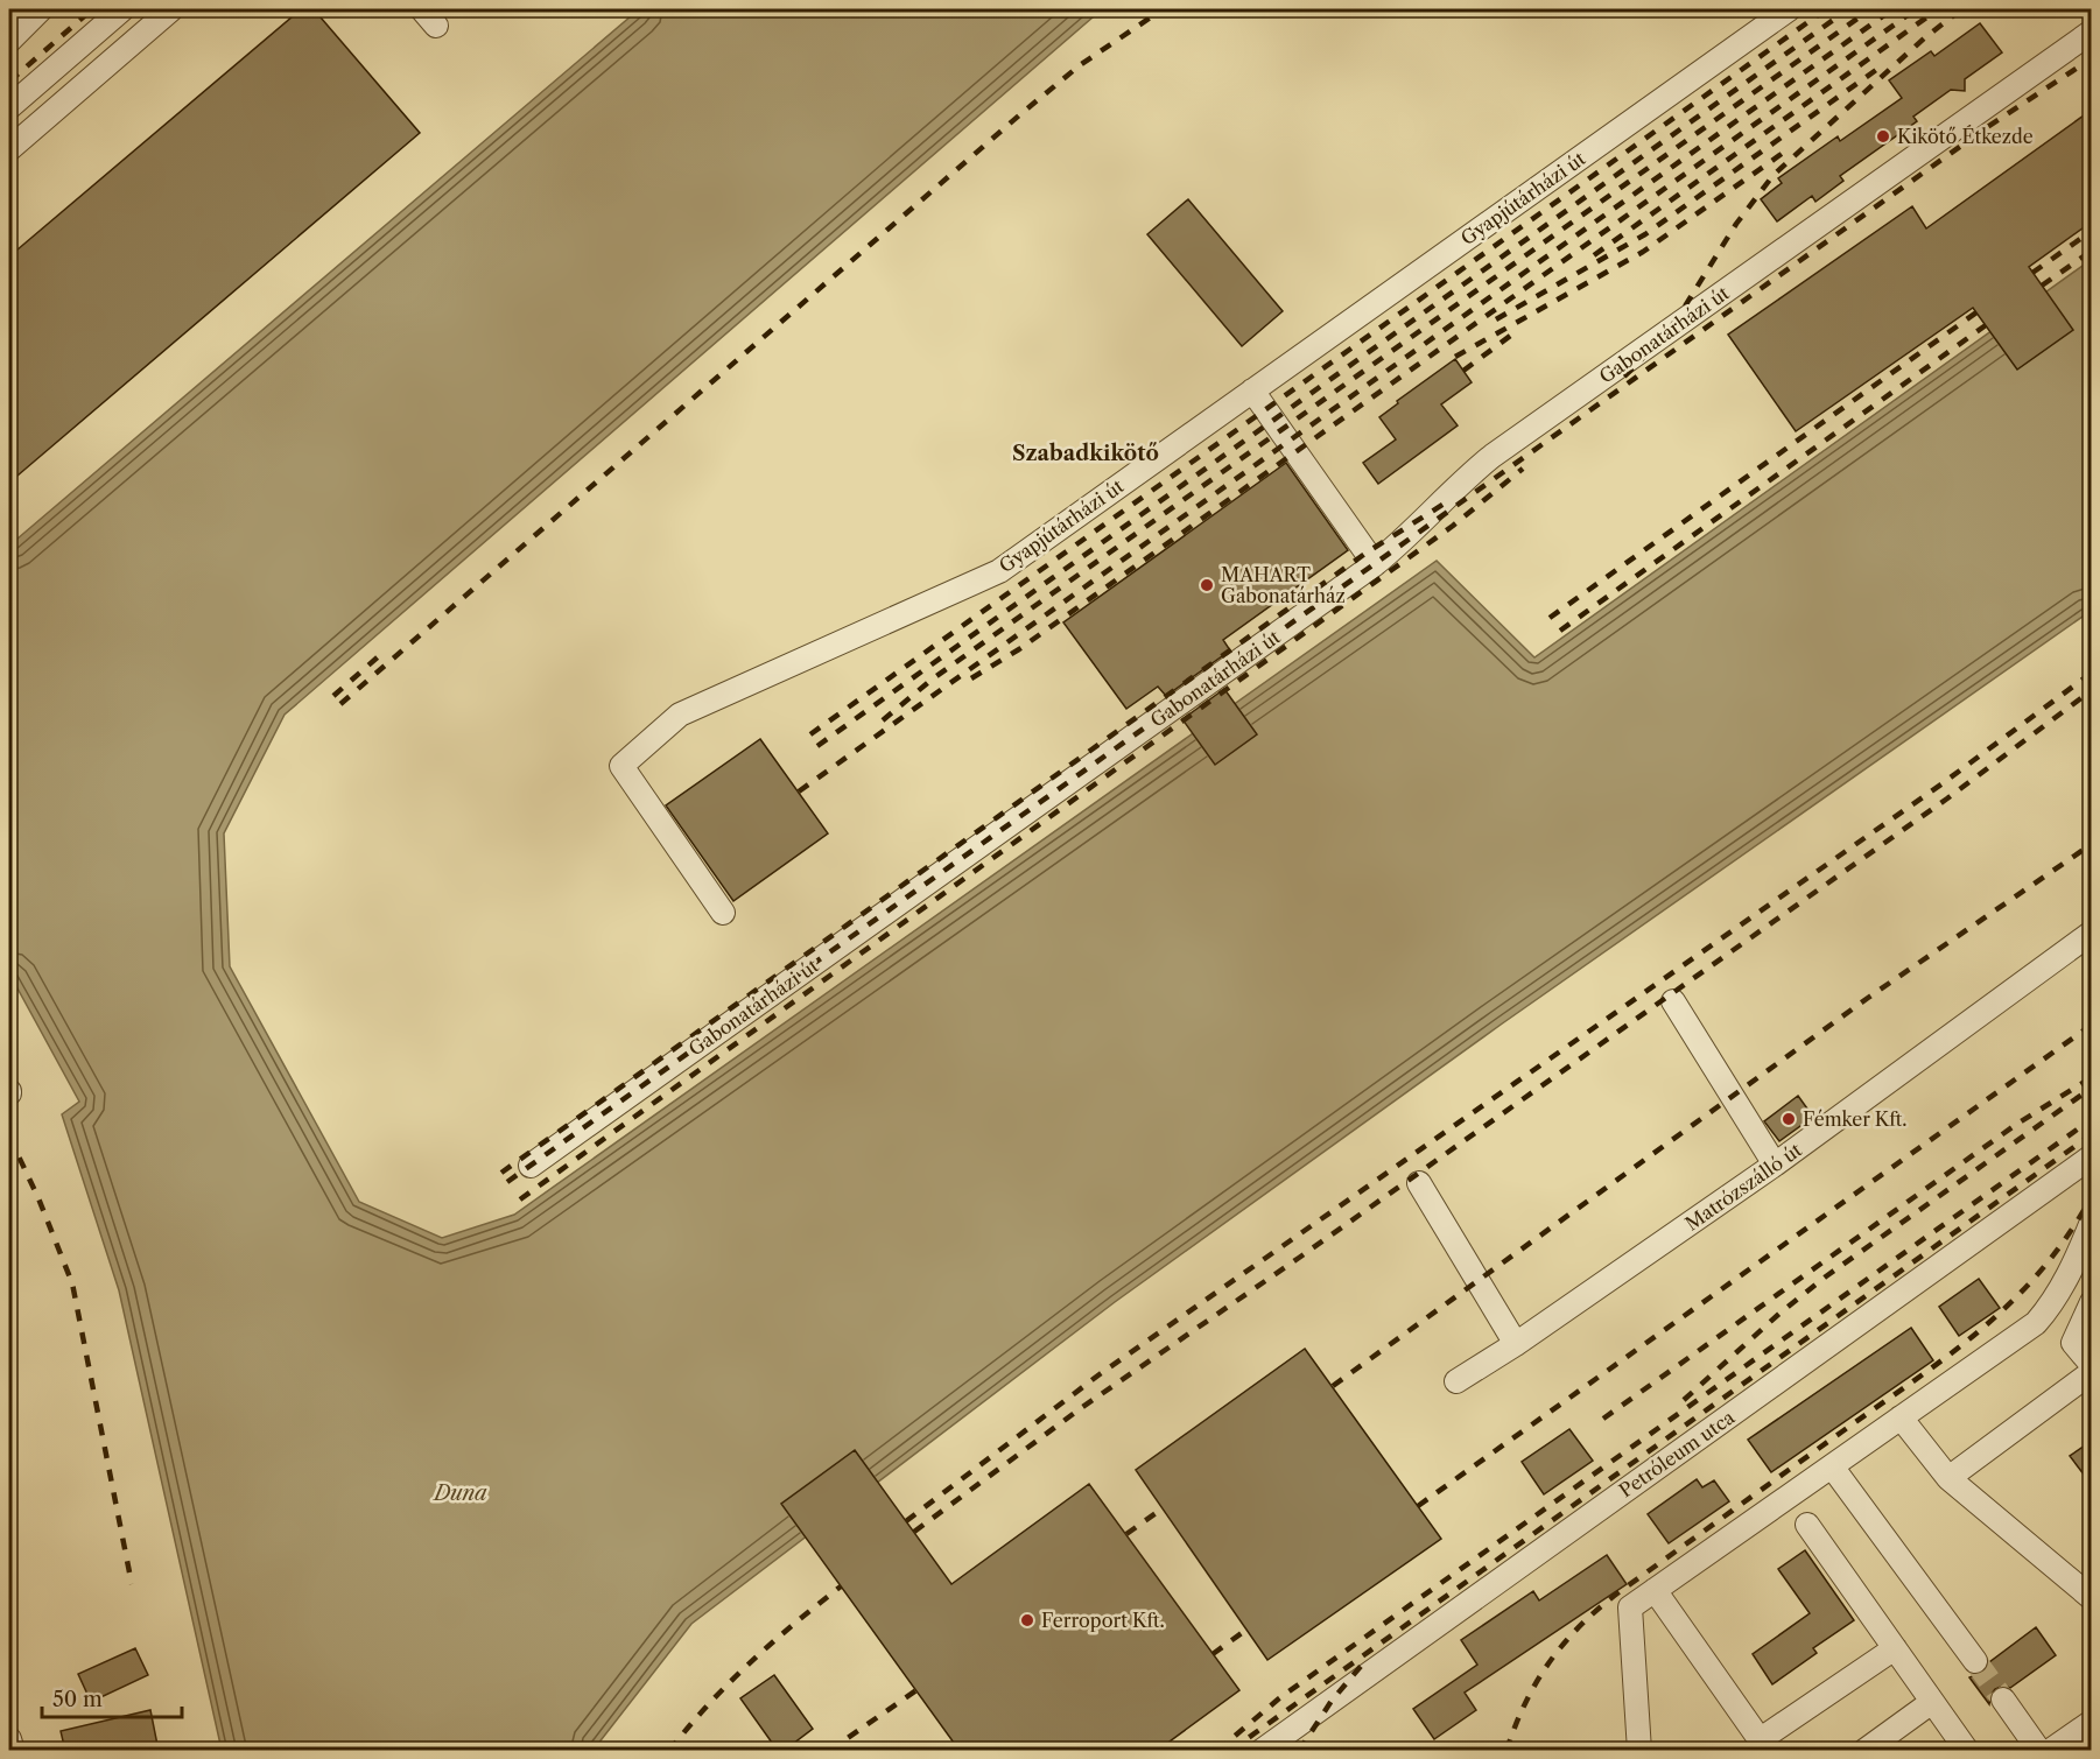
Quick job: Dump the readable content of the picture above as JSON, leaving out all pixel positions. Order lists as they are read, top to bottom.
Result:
{
  "streets": {
    "street": [
      "Gyapjútárházi út",
      "Gabonatárházi út",
      "Matrózszálló út",
      "Petróleum utca"
    ]
  },
  "districts": ["Szabadkikötő"],
  "water": ["Duna"],
  "places": [
    "Kikötő Étkezde",
    "MAHART Gabonatárház",
    "Fémker Kft.",
    "Ferroport Kft."
  ],
  "scale_bar": "50 m"
}
